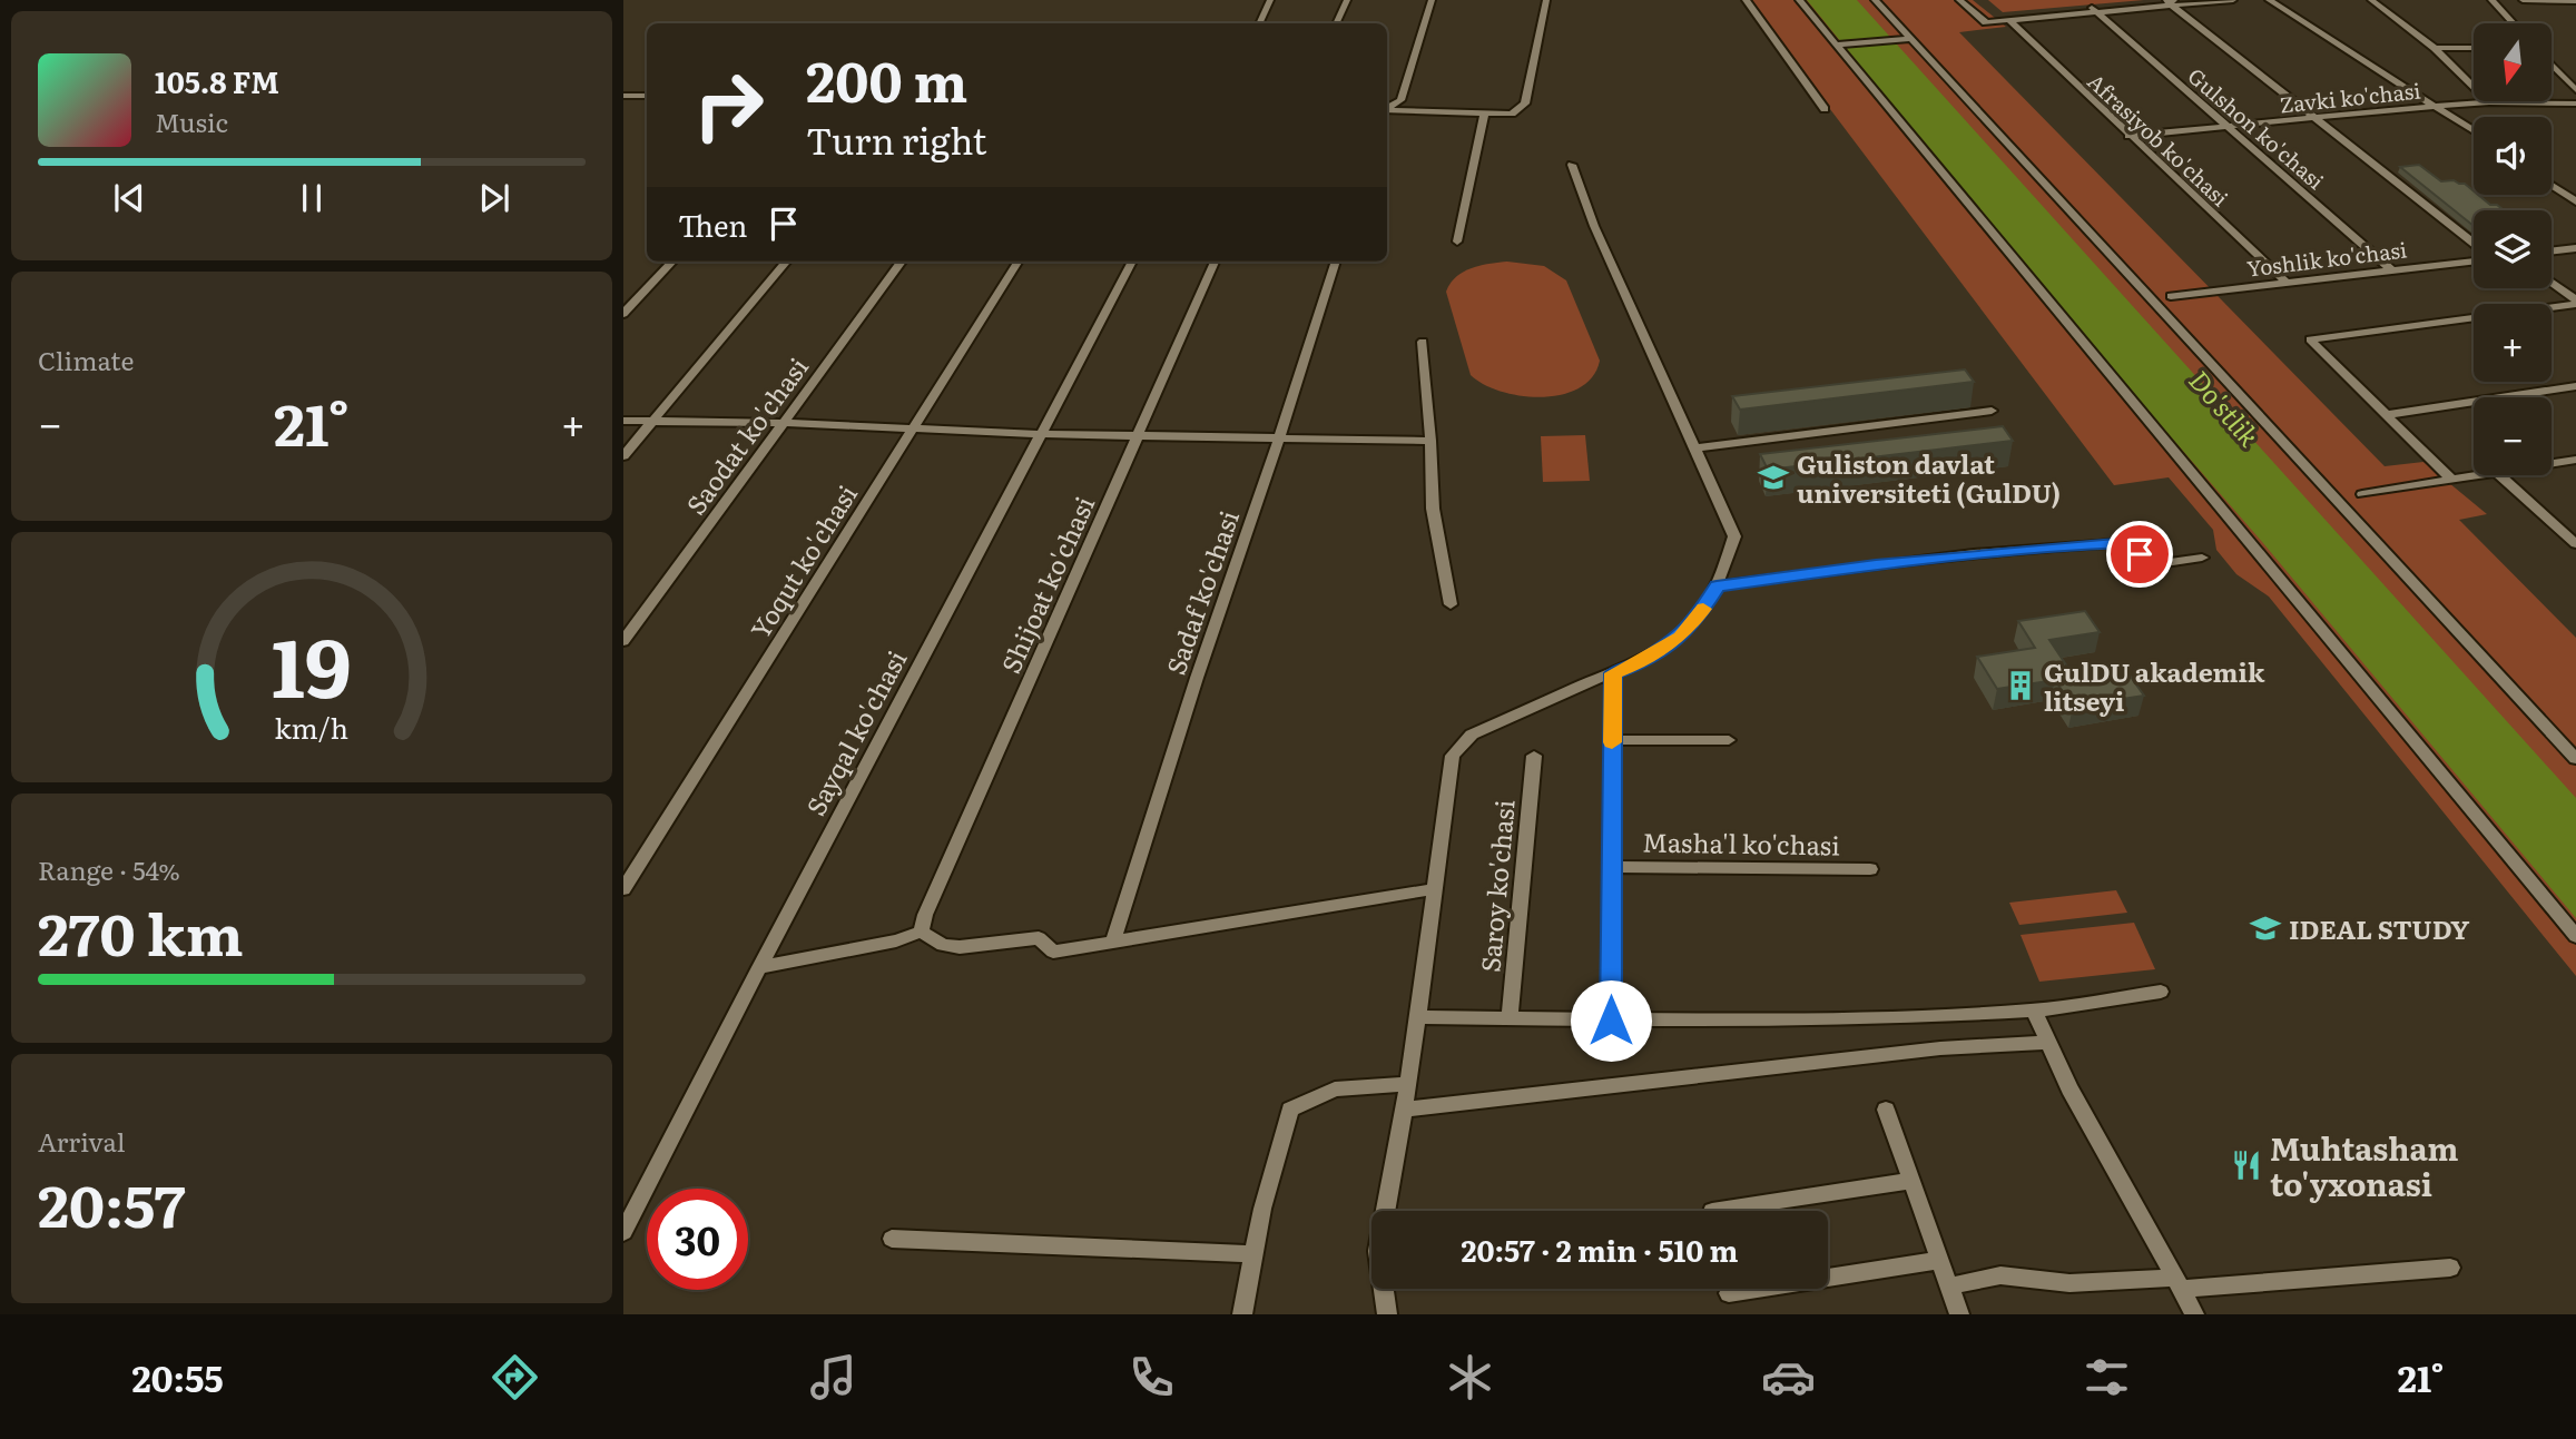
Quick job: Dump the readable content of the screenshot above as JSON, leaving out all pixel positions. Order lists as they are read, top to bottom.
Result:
{
  "streets": {
    "street": [
      "Zavki ko'chasi",
      "Gulshon ko'chasi",
      "Afrasiyob ko'chasi",
      "Yoshlik ko'chasi",
      "Saodat ko'chasi",
      "Yoqut ko'chasi",
      "Shijoat ko'chasi",
      "Sadaf ko'chasi",
      "Sayqal ko'chasi",
      "Masha'l ko'chasi",
      "Saroy ko'chasi"
    ]
  },
  "crossings": [
    ["Zavki ko'chasi", "Gulshon ko'chasi"],
    ["Zavki ko'chasi", "Afrasiyob ko'chasi"],
    ["Gulshon ko'chasi", "Yoshlik ko'chasi"],
    ["Afrasiyob ko'chasi", "Yoshlik ko'chasi"]
  ],
  "water": ["Do'stlik"],
  "places": {
    "school or university": ["Guliston davlat universiteti (GulDU)", "IDEAL STUDY"],
    "building": ["GulDU akademik litseyi"],
    "restaurant": ["Muhtasham to'yxonasi"]
  },
  "north": "bottom",
  "page": {
    "map_buttons": ["+", "−"],
    "turn": ["200 m", "Turn right"],
    "song": ["105.8 FM", "Music"],
    "then": "Then",
    "tile": [
      "Climate",
      ["Range · 54%", "270 km"],
      ["Arrival", "20:57"]
    ],
    "heat": ["−", "21°", "+"],
    "limit": "30",
    "trip": "20:57 · 2 min · 510 m",
    "tabs": ["20:55", "21°"],
    "gauge": ["19", "km/h"]
  }
}
